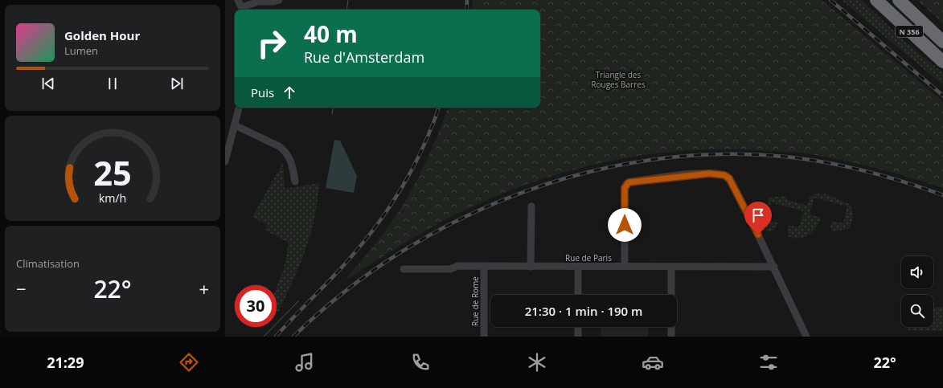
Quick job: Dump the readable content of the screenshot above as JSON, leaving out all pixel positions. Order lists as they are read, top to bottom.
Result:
{
  "streets": {
    "highway": ["N 356"],
    "street": ["Rue de Paris", "Rue de Rome"]
  },
  "crossings": [
    ["Rue de Paris", "Rue de Rome"]
  ],
  "parks": ["Triangle des Rouges Barres"],
  "page": {
    "turn": ["40 m", "Rue d'Amsterdam"],
    "song": ["Golden Hour", "Lumen"],
    "then": "Puis",
    "tile": "Climatisation",
    "heat": ["−", "22°", "+"],
    "limit": "30",
    "trip": "21:30 · 1 min · 190 m",
    "tabs": ["21:29", "22°"],
    "gauge": ["25", "km/h"]
  }
}
